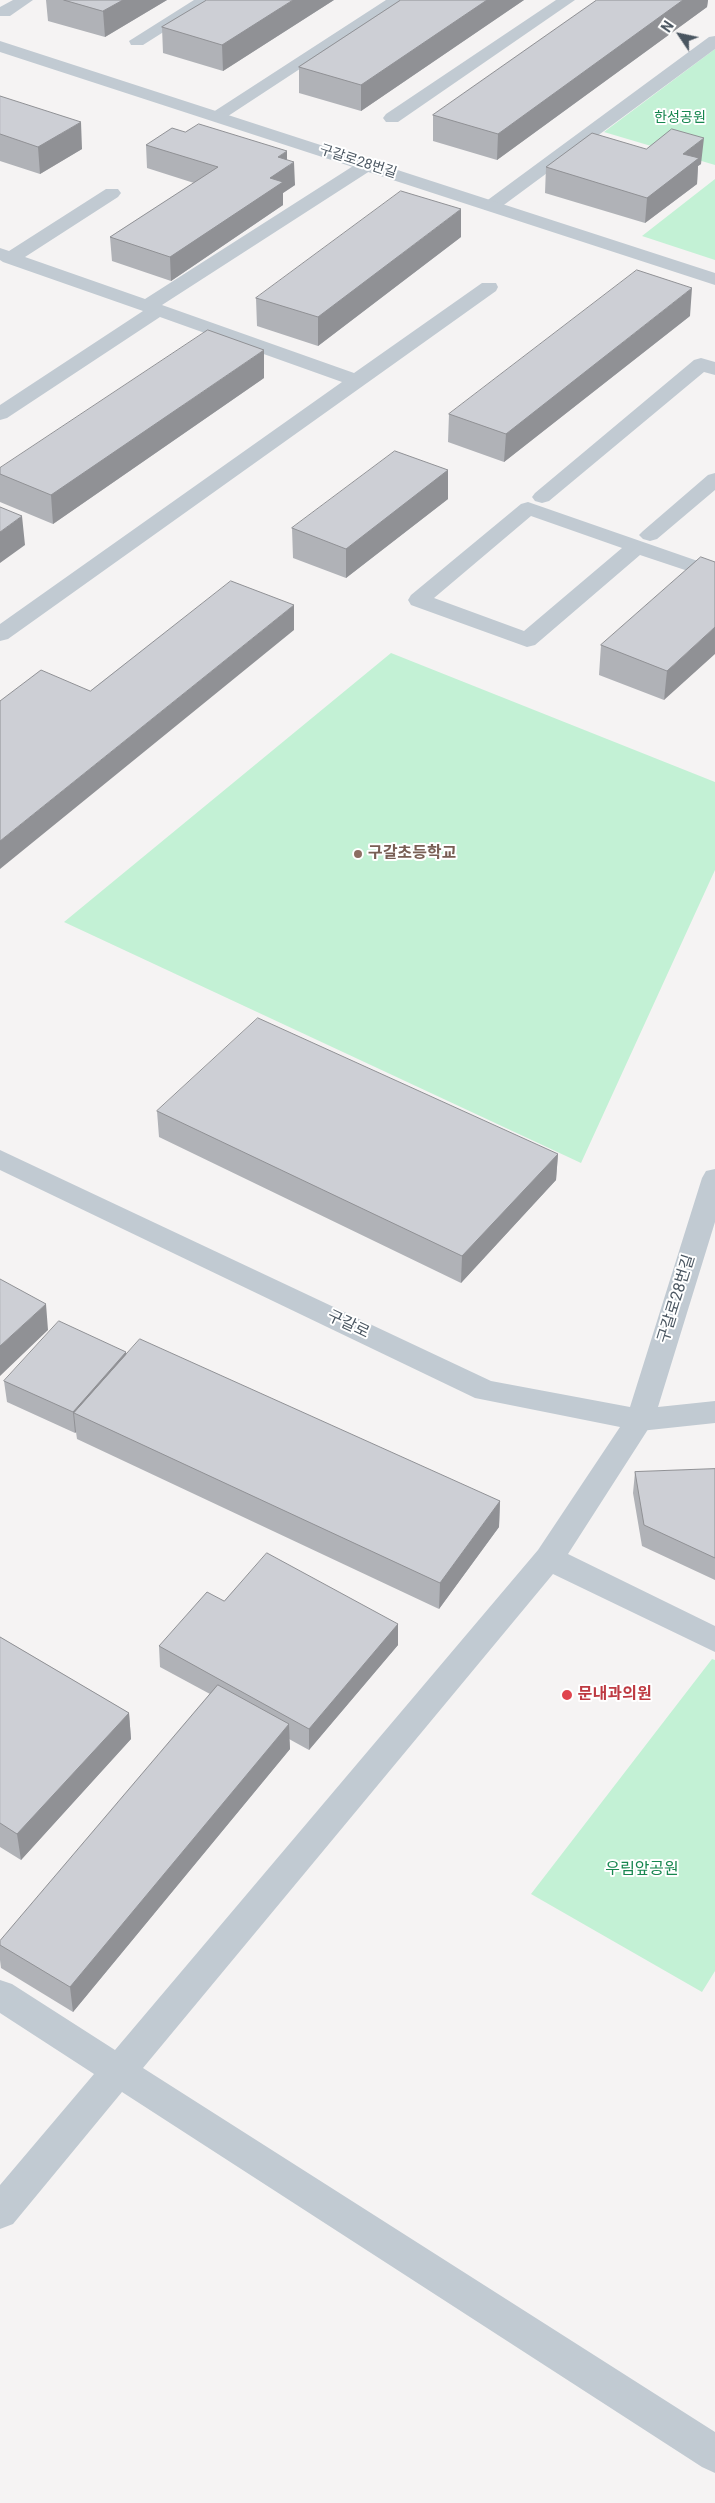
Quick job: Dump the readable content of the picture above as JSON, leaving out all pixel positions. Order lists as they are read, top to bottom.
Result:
{
  "streets": {
    "street": ["구갈로28번길", "구갈로"]
  },
  "crossings": [
    ["구갈로28번길", "구갈로"]
  ],
  "parks": ["한성공원", "우림앞공원"],
  "places": ["구갈초등학교", "문내과의원"],
  "north": "top left"
}
